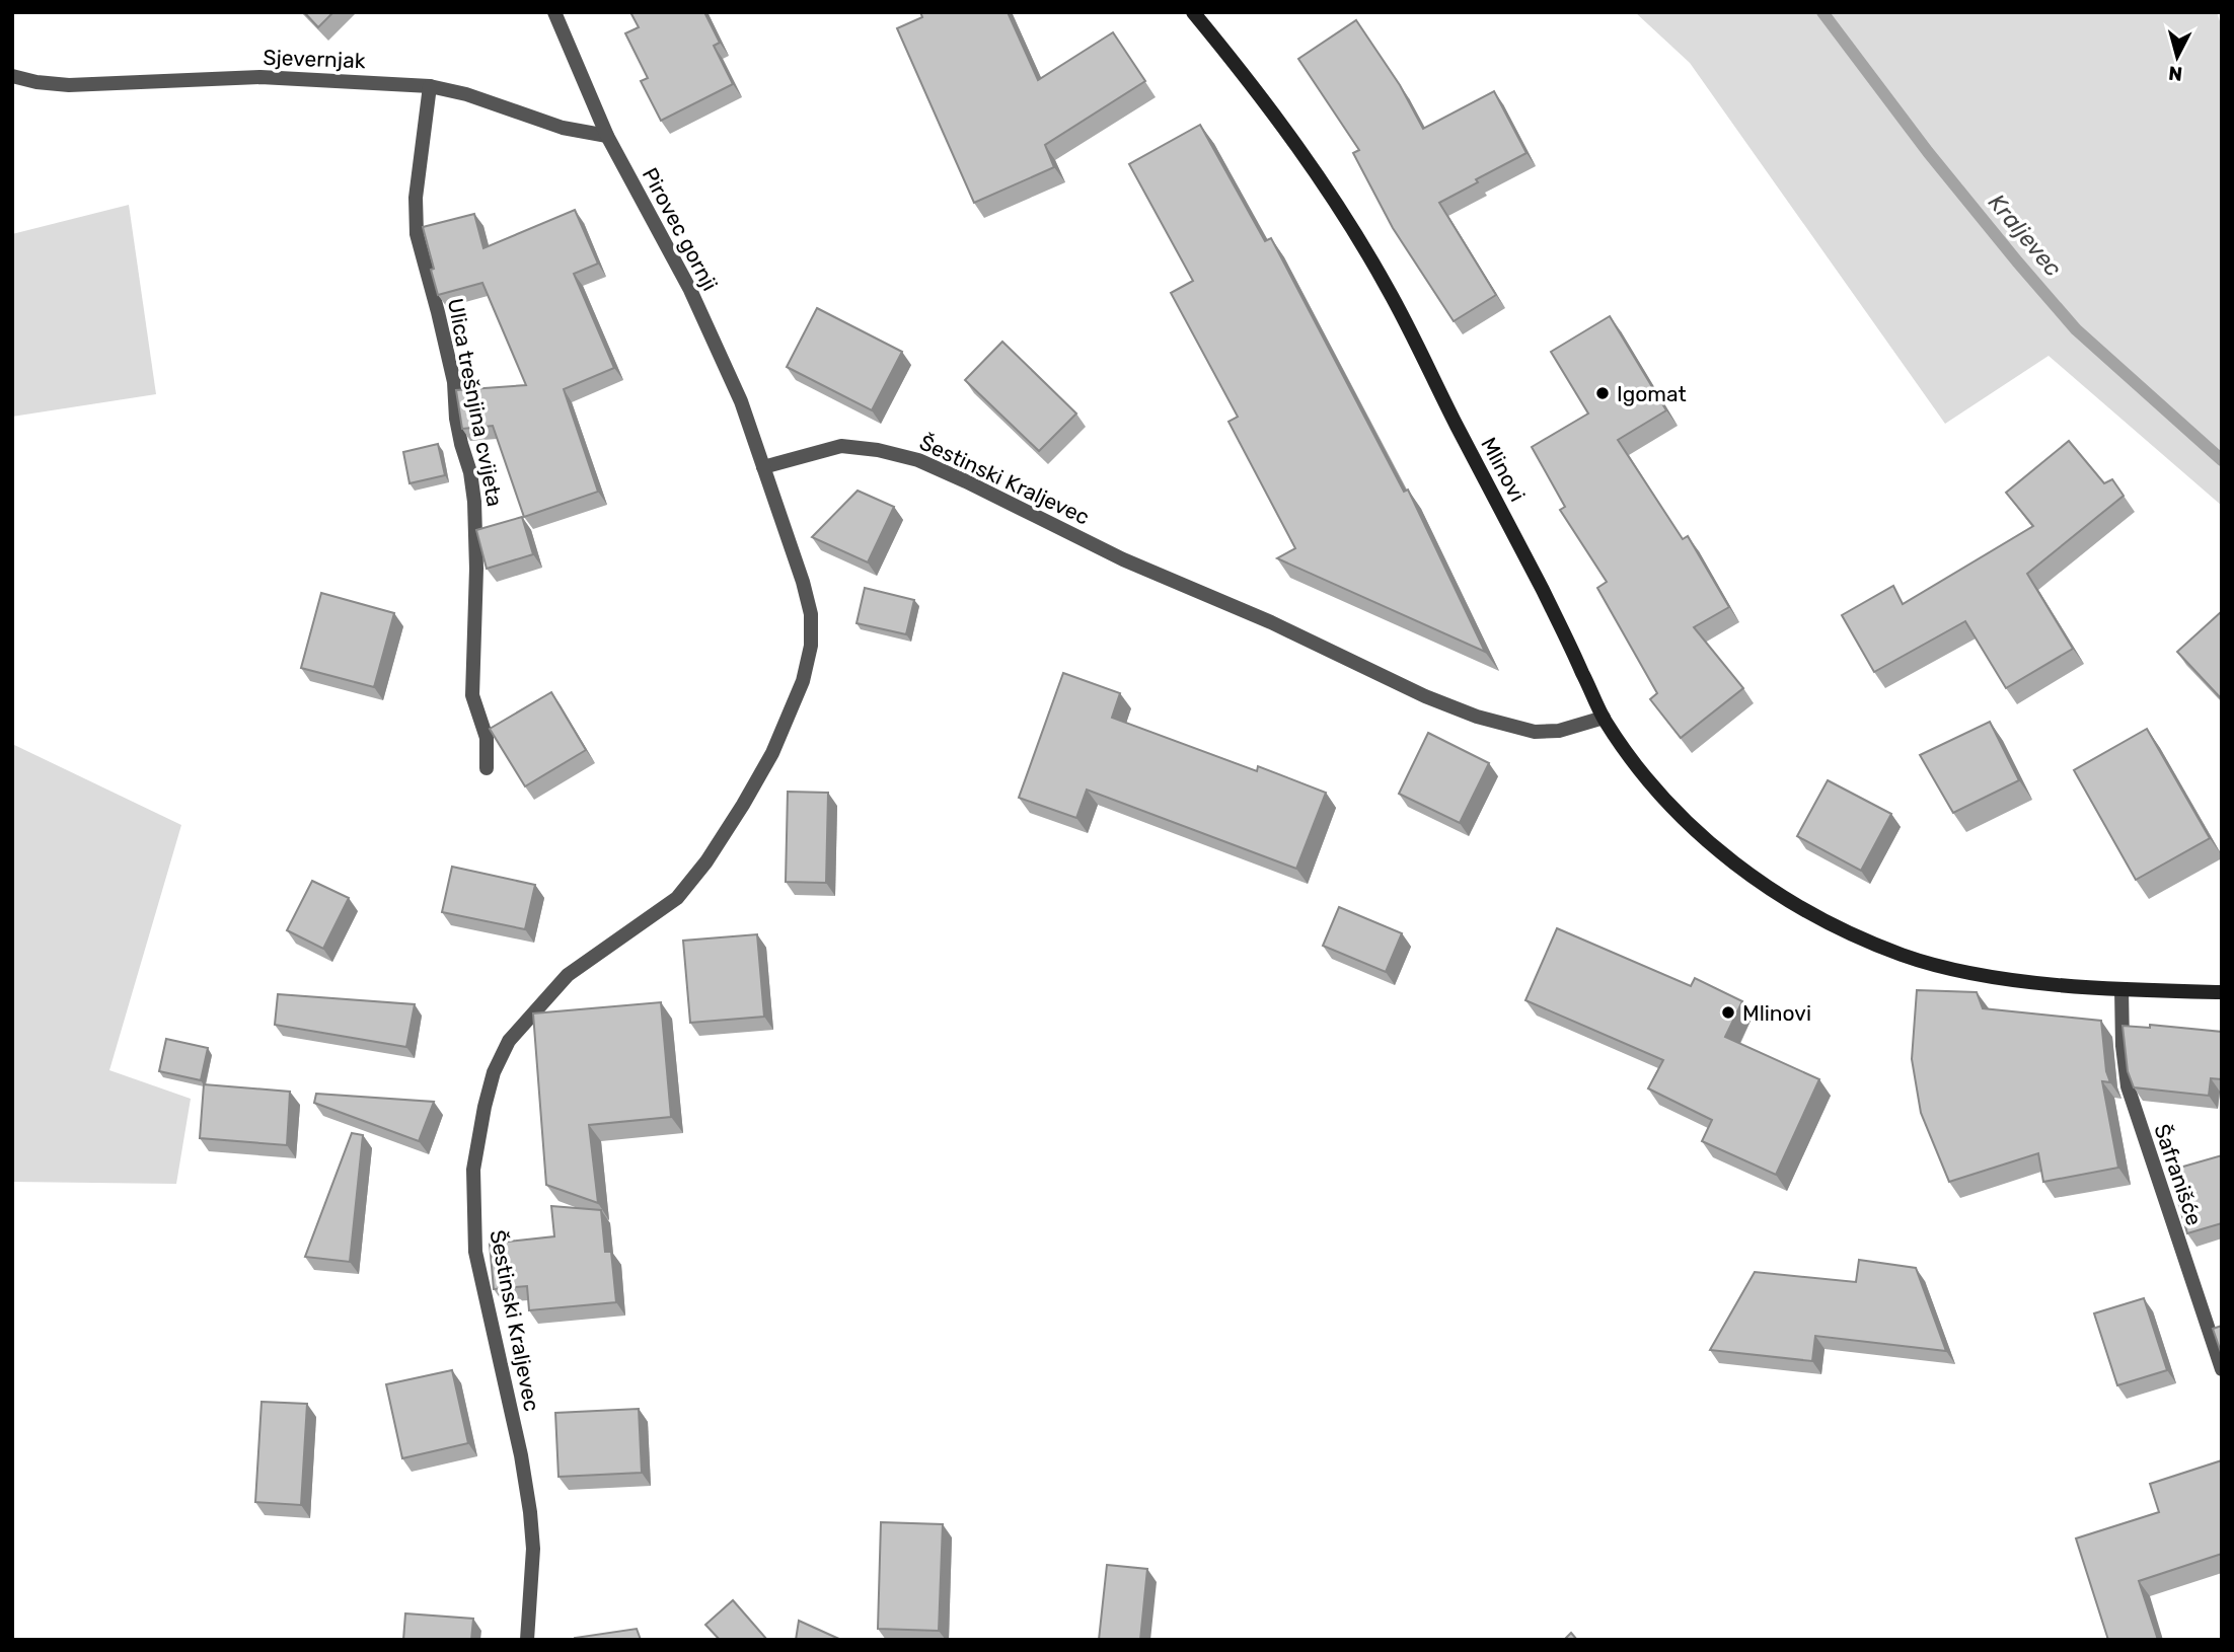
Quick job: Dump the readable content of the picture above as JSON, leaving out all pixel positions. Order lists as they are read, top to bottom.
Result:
{
  "streets": {
    "main road": ["Mlinovi"],
    "street": [
      "Sjevernjak",
      "Pirovec gornji",
      "Ulica trešnjina cvijeta",
      "Šestinski Kraljevec",
      "Šafranišće"
    ]
  },
  "crossings": [
    ["Sjevernjak", "Pirovec gornji"],
    ["Sjevernjak", "Ulica trešnjina cvijeta"],
    ["Pirovec gornji", "Šestinski Kraljevec"],
    ["Mlinovi", "Šestinski Kraljevec"],
    ["Mlinovi", "Šafranišće"]
  ],
  "water": ["Kraljevec"],
  "places": ["Igomat", "Mlinovi"],
  "north": "bottom"
}
